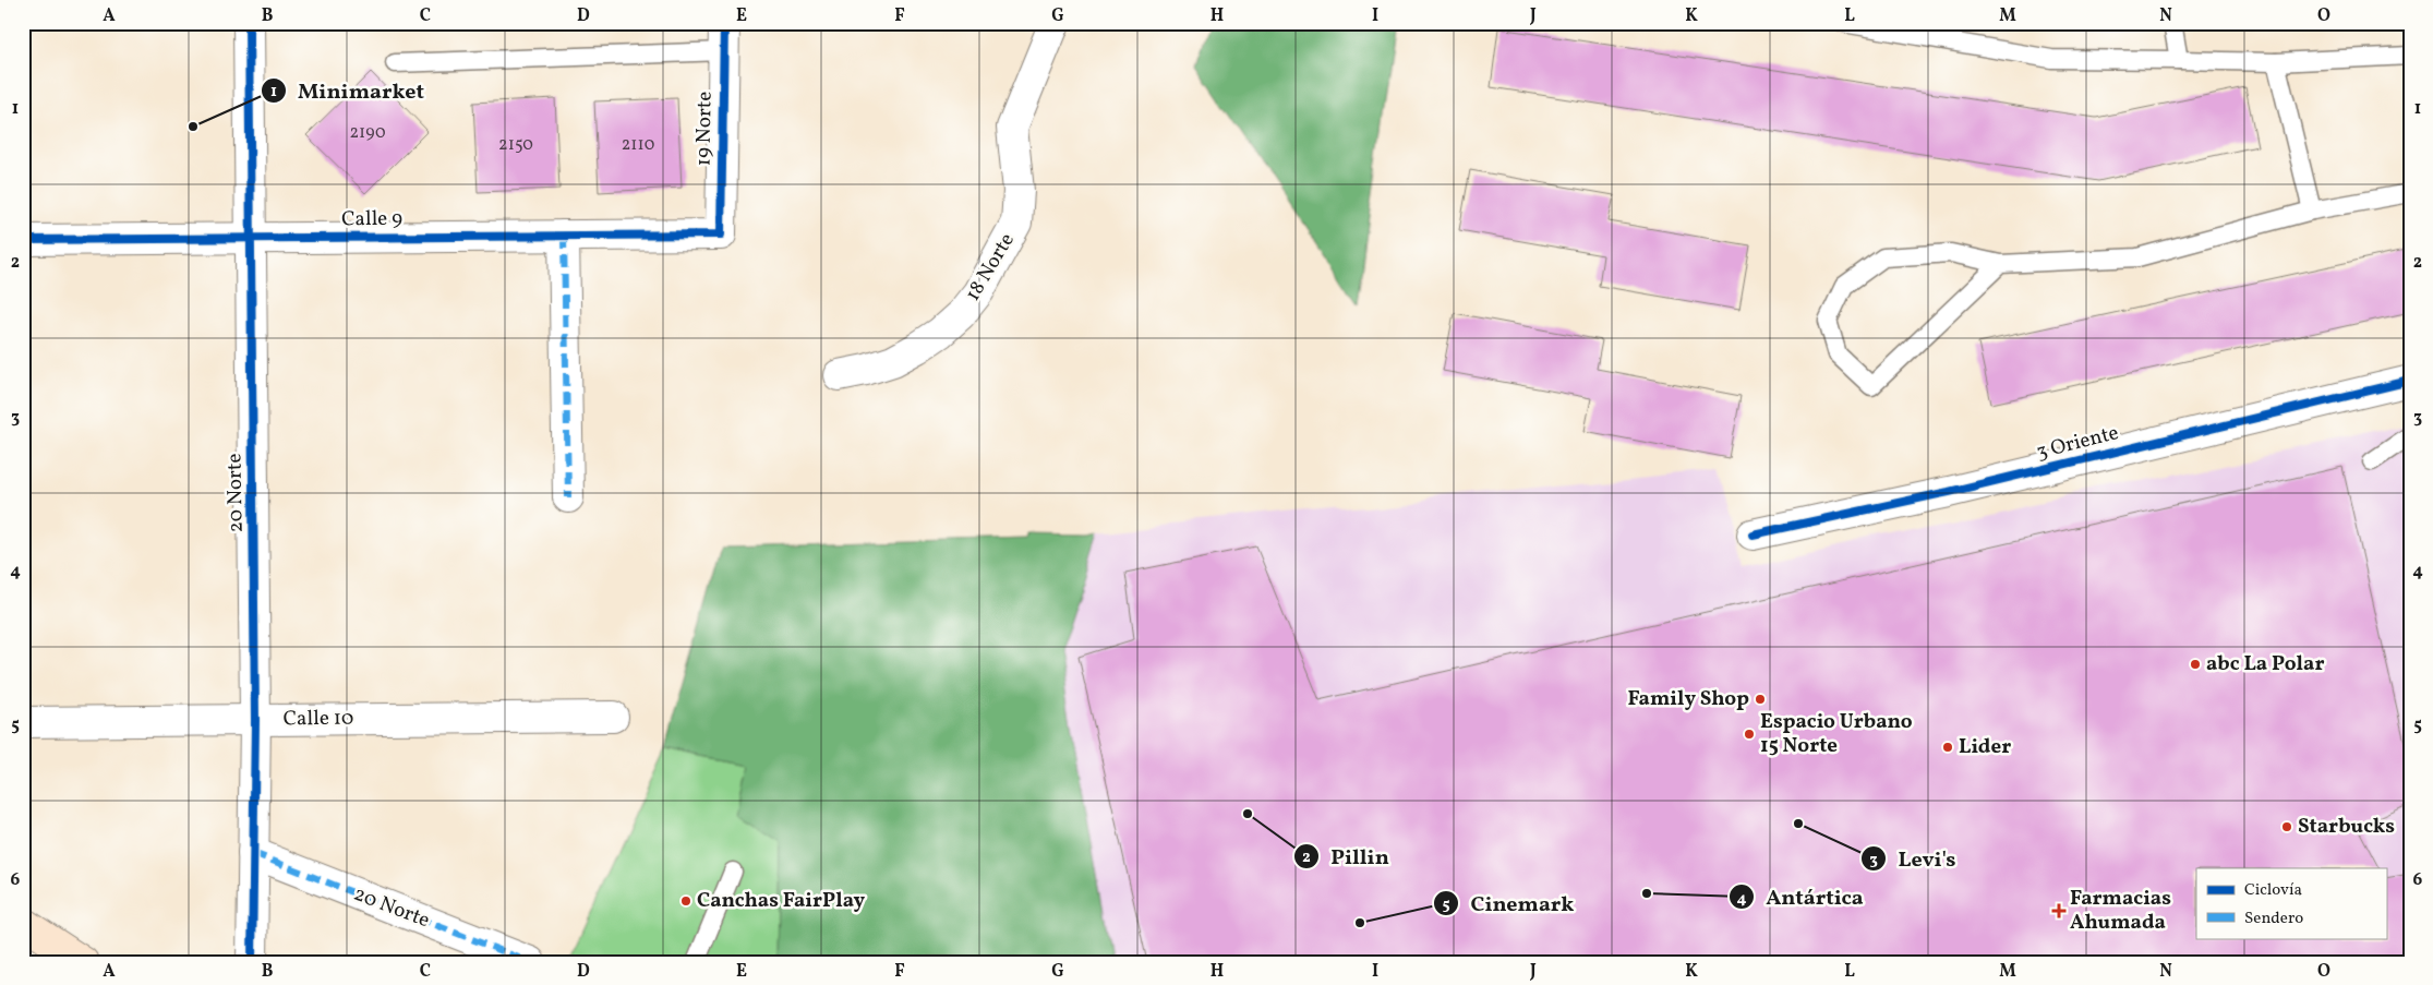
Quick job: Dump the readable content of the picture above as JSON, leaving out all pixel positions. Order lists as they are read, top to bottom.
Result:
{
  "streets": {
    "street": [
      "19 Norte",
      "Calle 9",
      "18 Norte",
      "3 Oriente",
      "20 Norte",
      "Calle 10"
    ]
  },
  "crossings": [
    ["19 Norte", "Calle 9"],
    ["Calle 9", "20 Norte"],
    ["20 Norte", "Calle 10"]
  ],
  "places": {
    "other": [
      "Minimarket",
      "abc La Polar",
      "Family Shop",
      "Espacio Urbano 15 Norte",
      "Lider",
      "Pillin",
      "Levi's",
      "Starbucks",
      "Antártica",
      "Canchas FairPlay",
      "Cinemark"
    ],
    "health": ["Farmacias Ahumada"]
  },
  "house_numbers": ["2190", "2150", "2110"],
  "legend": ["Ciclovía", "Sendero"],
  "grid": {
    "columns": [
      "A",
      "B",
      "C",
      "D",
      "E",
      "F",
      "G",
      "H",
      "I",
      "J",
      "K",
      "L",
      "M",
      "N",
      "O"
    ],
    "rows": [
      "1",
      "2",
      "3",
      "4",
      "5",
      "6"
    ]
  }
}
